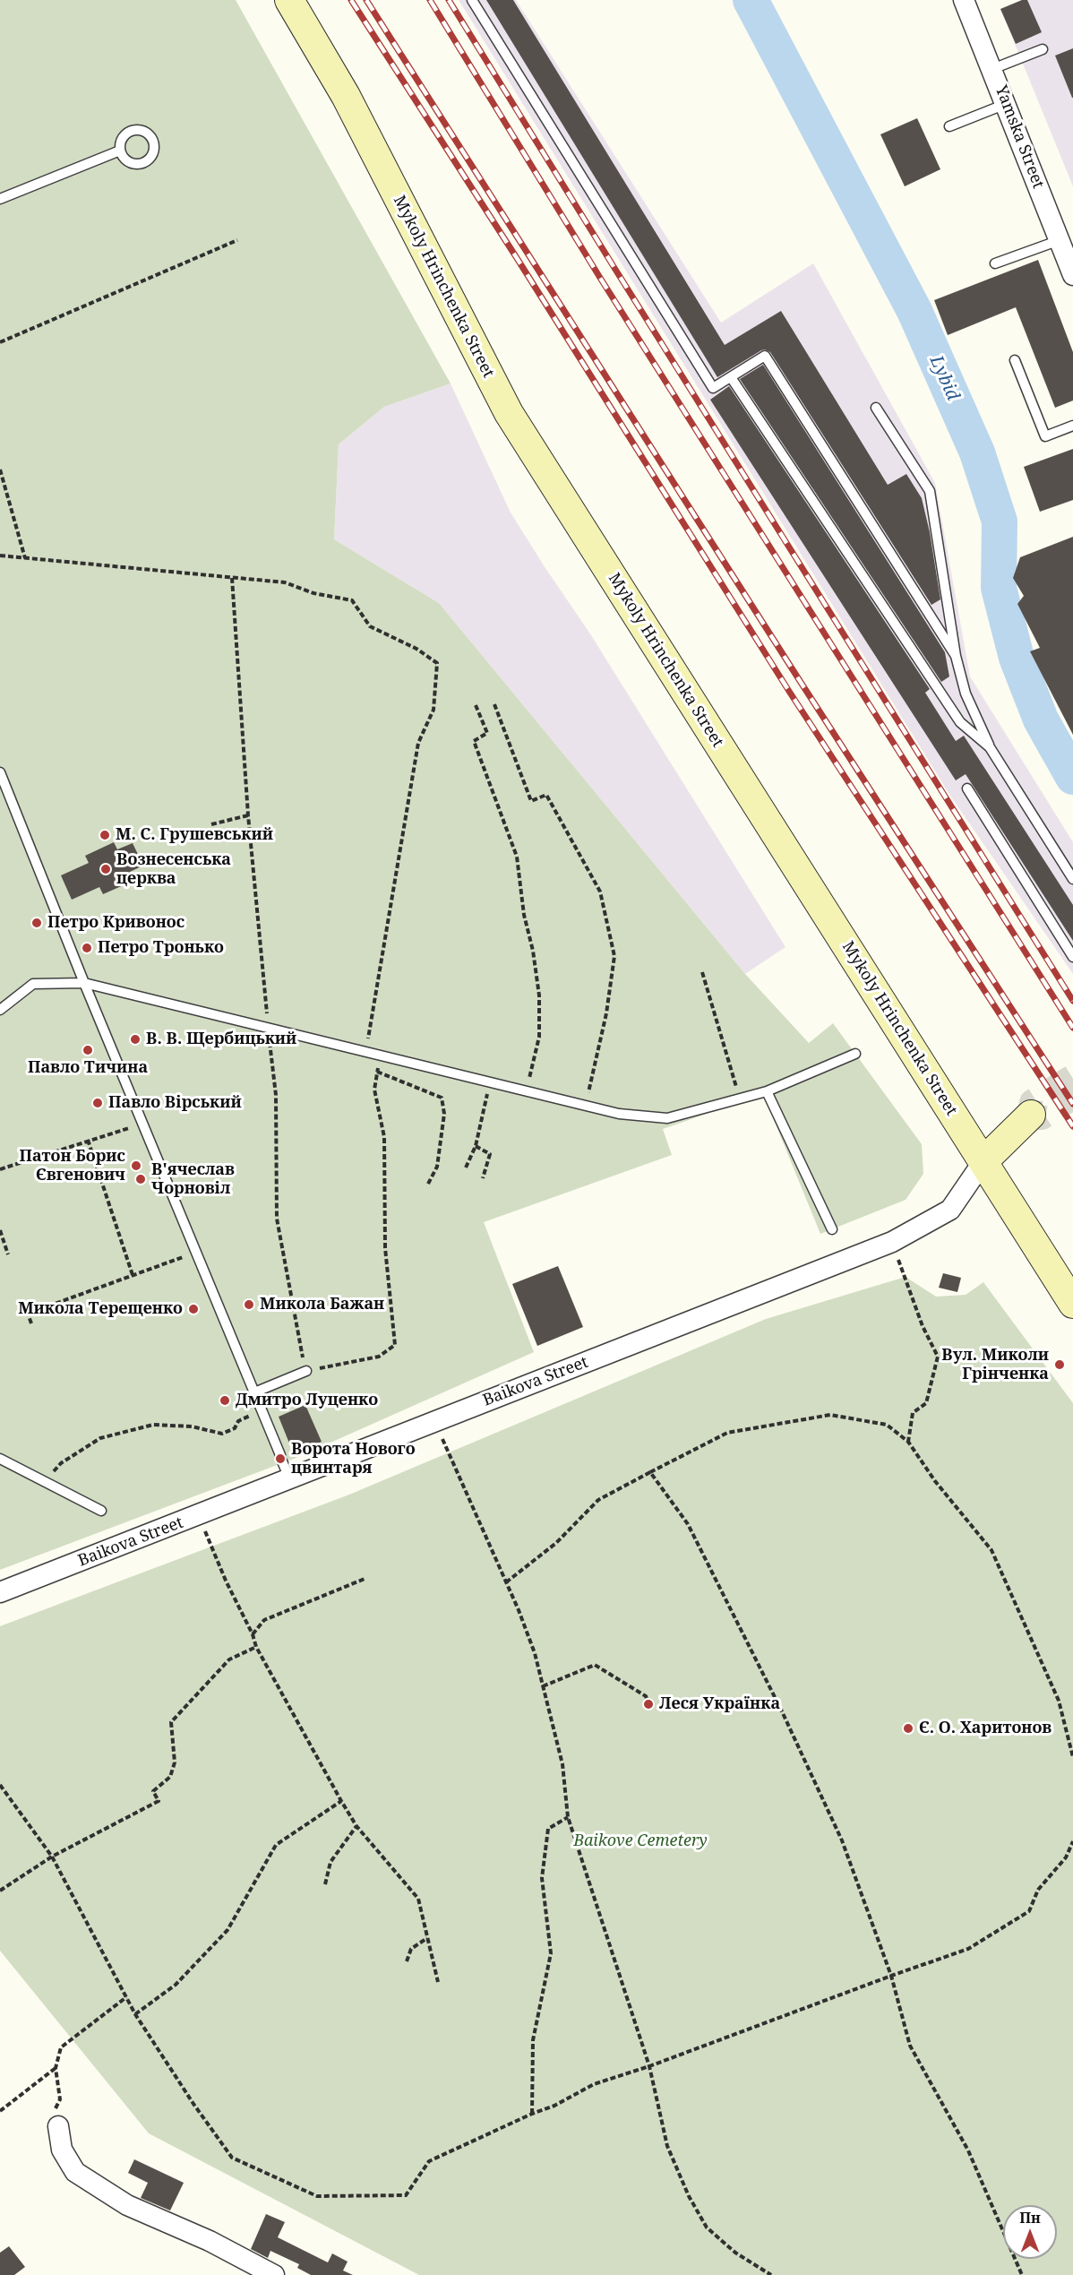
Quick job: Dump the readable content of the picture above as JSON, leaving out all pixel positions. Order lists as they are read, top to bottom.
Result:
{
  "streets": {
    "main road": ["Mykoly Hrinchenka Street", "Baikova Street"],
    "street": ["Yamska Street"]
  },
  "crossings": [
    ["Mykoly Hrinchenka Street", "Baikova Street"]
  ],
  "water": ["Lybid"],
  "parks": ["Baikove Cemetery"],
  "places": [
    "М. С. Грушевський",
    "Вознесенська церква",
    "Петро Кривонос",
    "Петро Тронько",
    "В. В. Щербицький",
    "Павло Тичина",
    "Павло Вірський",
    "Патон Борис Євгенович",
    "В'ячеслав Чорновіл",
    "Микола Бажан",
    "Микола Терещенко",
    "Вул. Миколи Грінченка",
    "Дмитро Луценко",
    "Ворота Нового цвинтаря",
    "Леся Українка",
    "Є. О. Харитонов"
  ],
  "north": "top"
}
